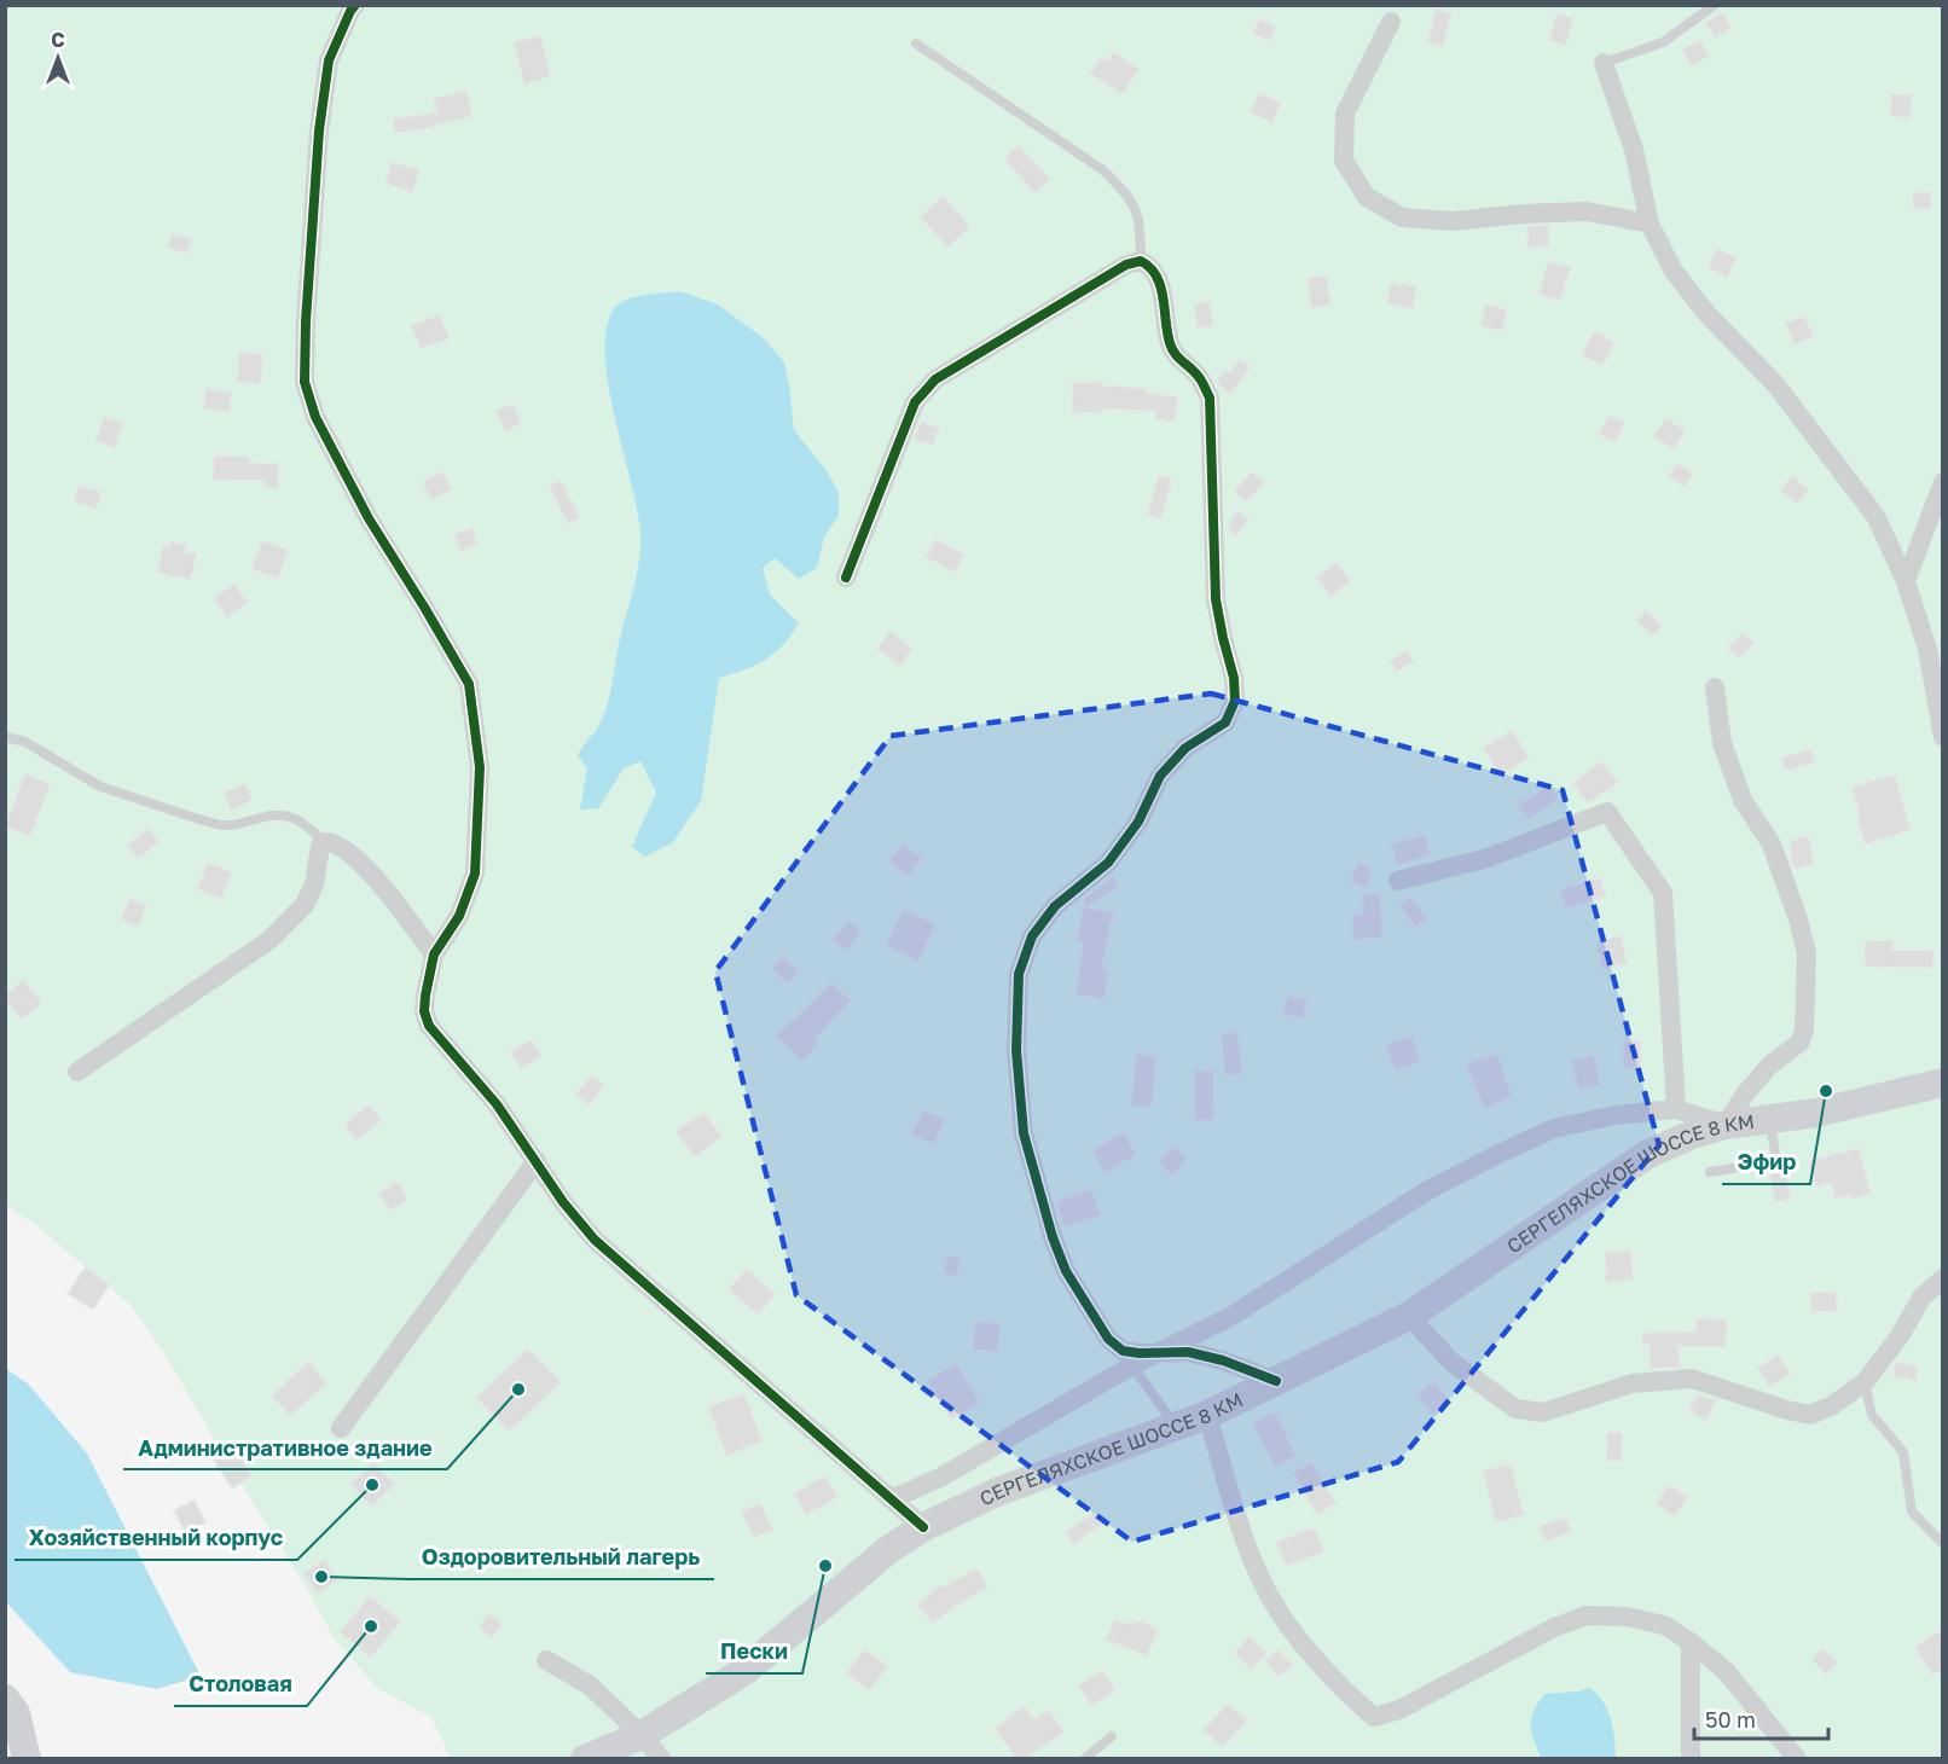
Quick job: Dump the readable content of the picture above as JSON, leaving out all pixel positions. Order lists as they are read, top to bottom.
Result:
{
  "streets": {
    "main road": ["СЕРГЕЛЯХСКОЕ ШОССЕ 8 КМ"]
  },
  "places": [
    "Эфир",
    "Административное здание",
    "Хозяйственный корпус",
    "Пески",
    "Оздоровительный лагерь",
    "Столовая"
  ],
  "scale_bar": "50 m",
  "north": "top"
}
